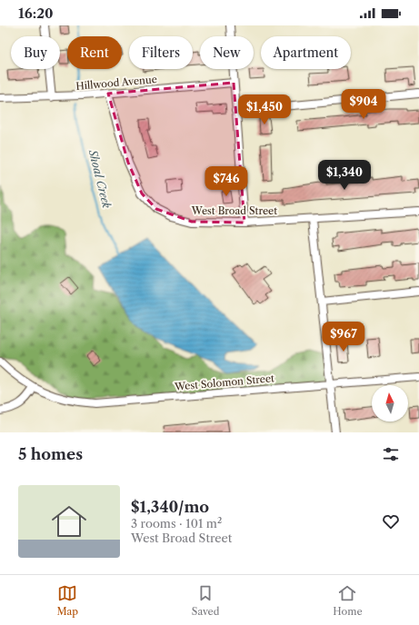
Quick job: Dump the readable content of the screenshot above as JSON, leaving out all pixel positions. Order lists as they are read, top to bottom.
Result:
{
  "streets": {
    "street": ["Hillwood Avenue", "West Broad Street", "West Solomon Street"]
  },
  "crossings": [
    ["Hillwood Avenue", "West Broad Street"]
  ],
  "water": ["Shoal Creek"],
  "north": "top",
  "page": {
    "status": "16:20",
    "chip": [
      "Buy",
      "Rent",
      "Filters",
      "New",
      "Apartment"
    ],
    "price": [
      "$904",
      "$1,450",
      "$1,340",
      "$746",
      "$967"
    ],
    "heading": "5 homes",
    "list": [
      {
        "name": "$1,340/mo",
        "note": "3 rooms · 101 m² · West Broad Street"
      }
    ],
    "tabs": ["Map", "Saved", "Home"]
  }
}
